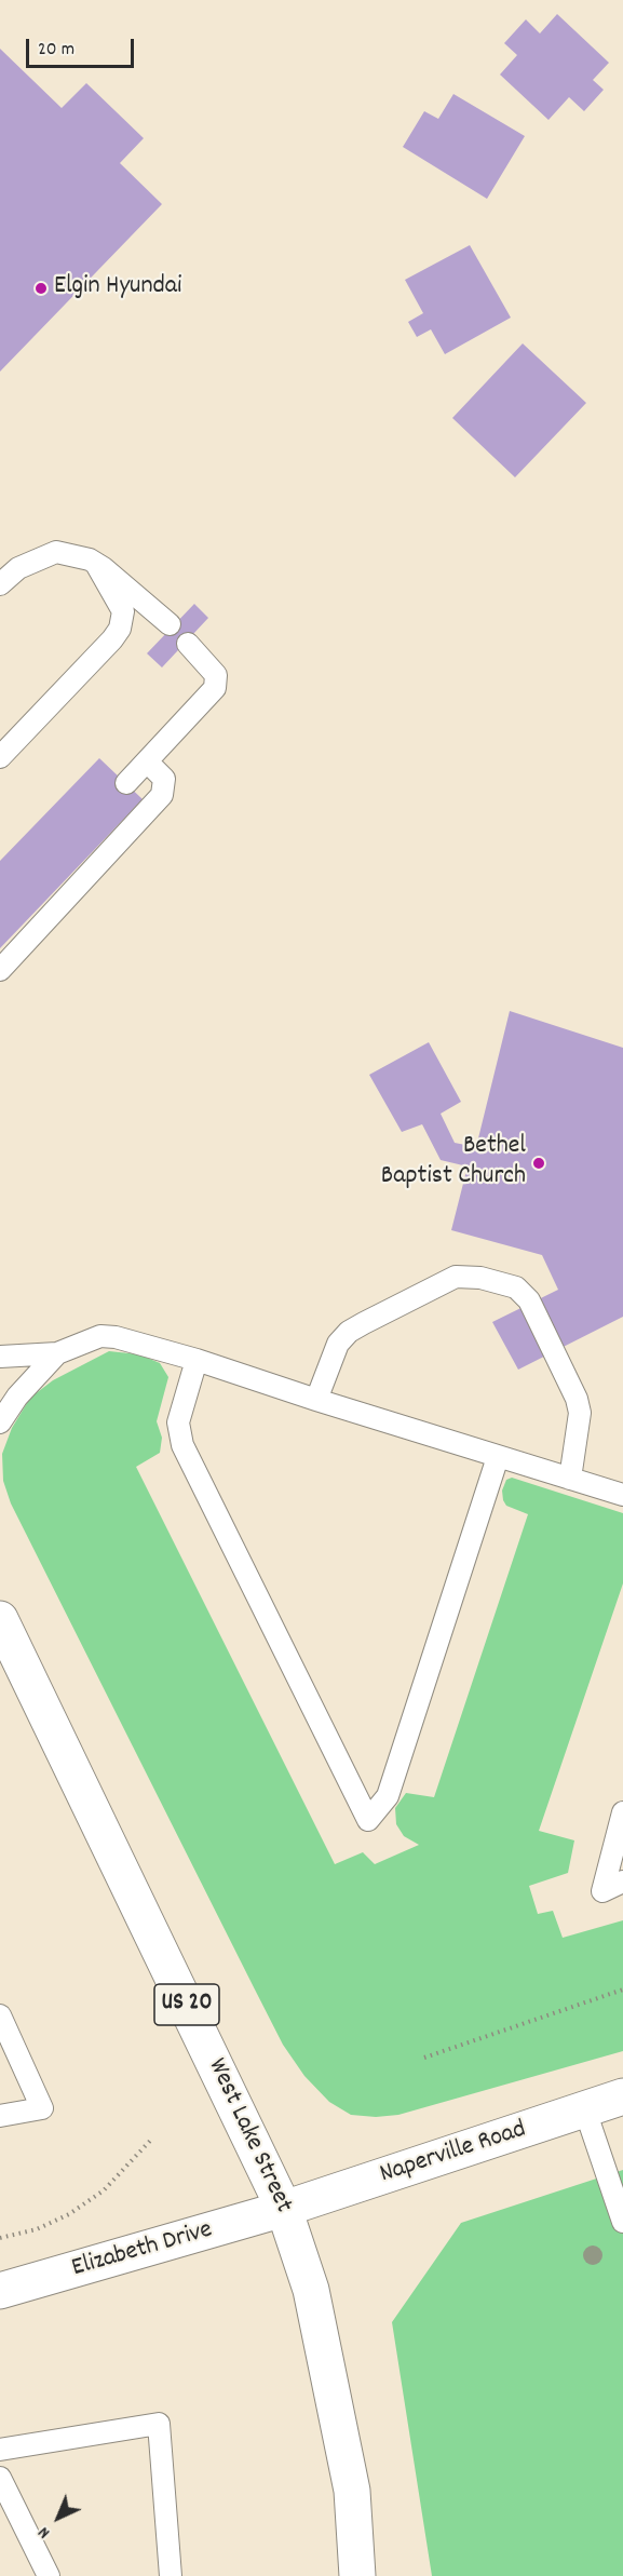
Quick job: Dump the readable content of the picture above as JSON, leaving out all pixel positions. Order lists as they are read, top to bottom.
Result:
{
  "streets": {
    "main road": [
      "US 20",
      "West Lake Street",
      "Naperville Road",
      "Elizabeth Drive"
    ]
  },
  "crossings": [
    ["West Lake Street", "Naperville Road"],
    ["West Lake Street", "Elizabeth Drive"],
    ["Naperville Road", "Elizabeth Drive"]
  ],
  "places": ["Elgin Hyundai", "Bethel Baptist Church"],
  "scale_bar": "20 m",
  "north": "bottom left"
}
